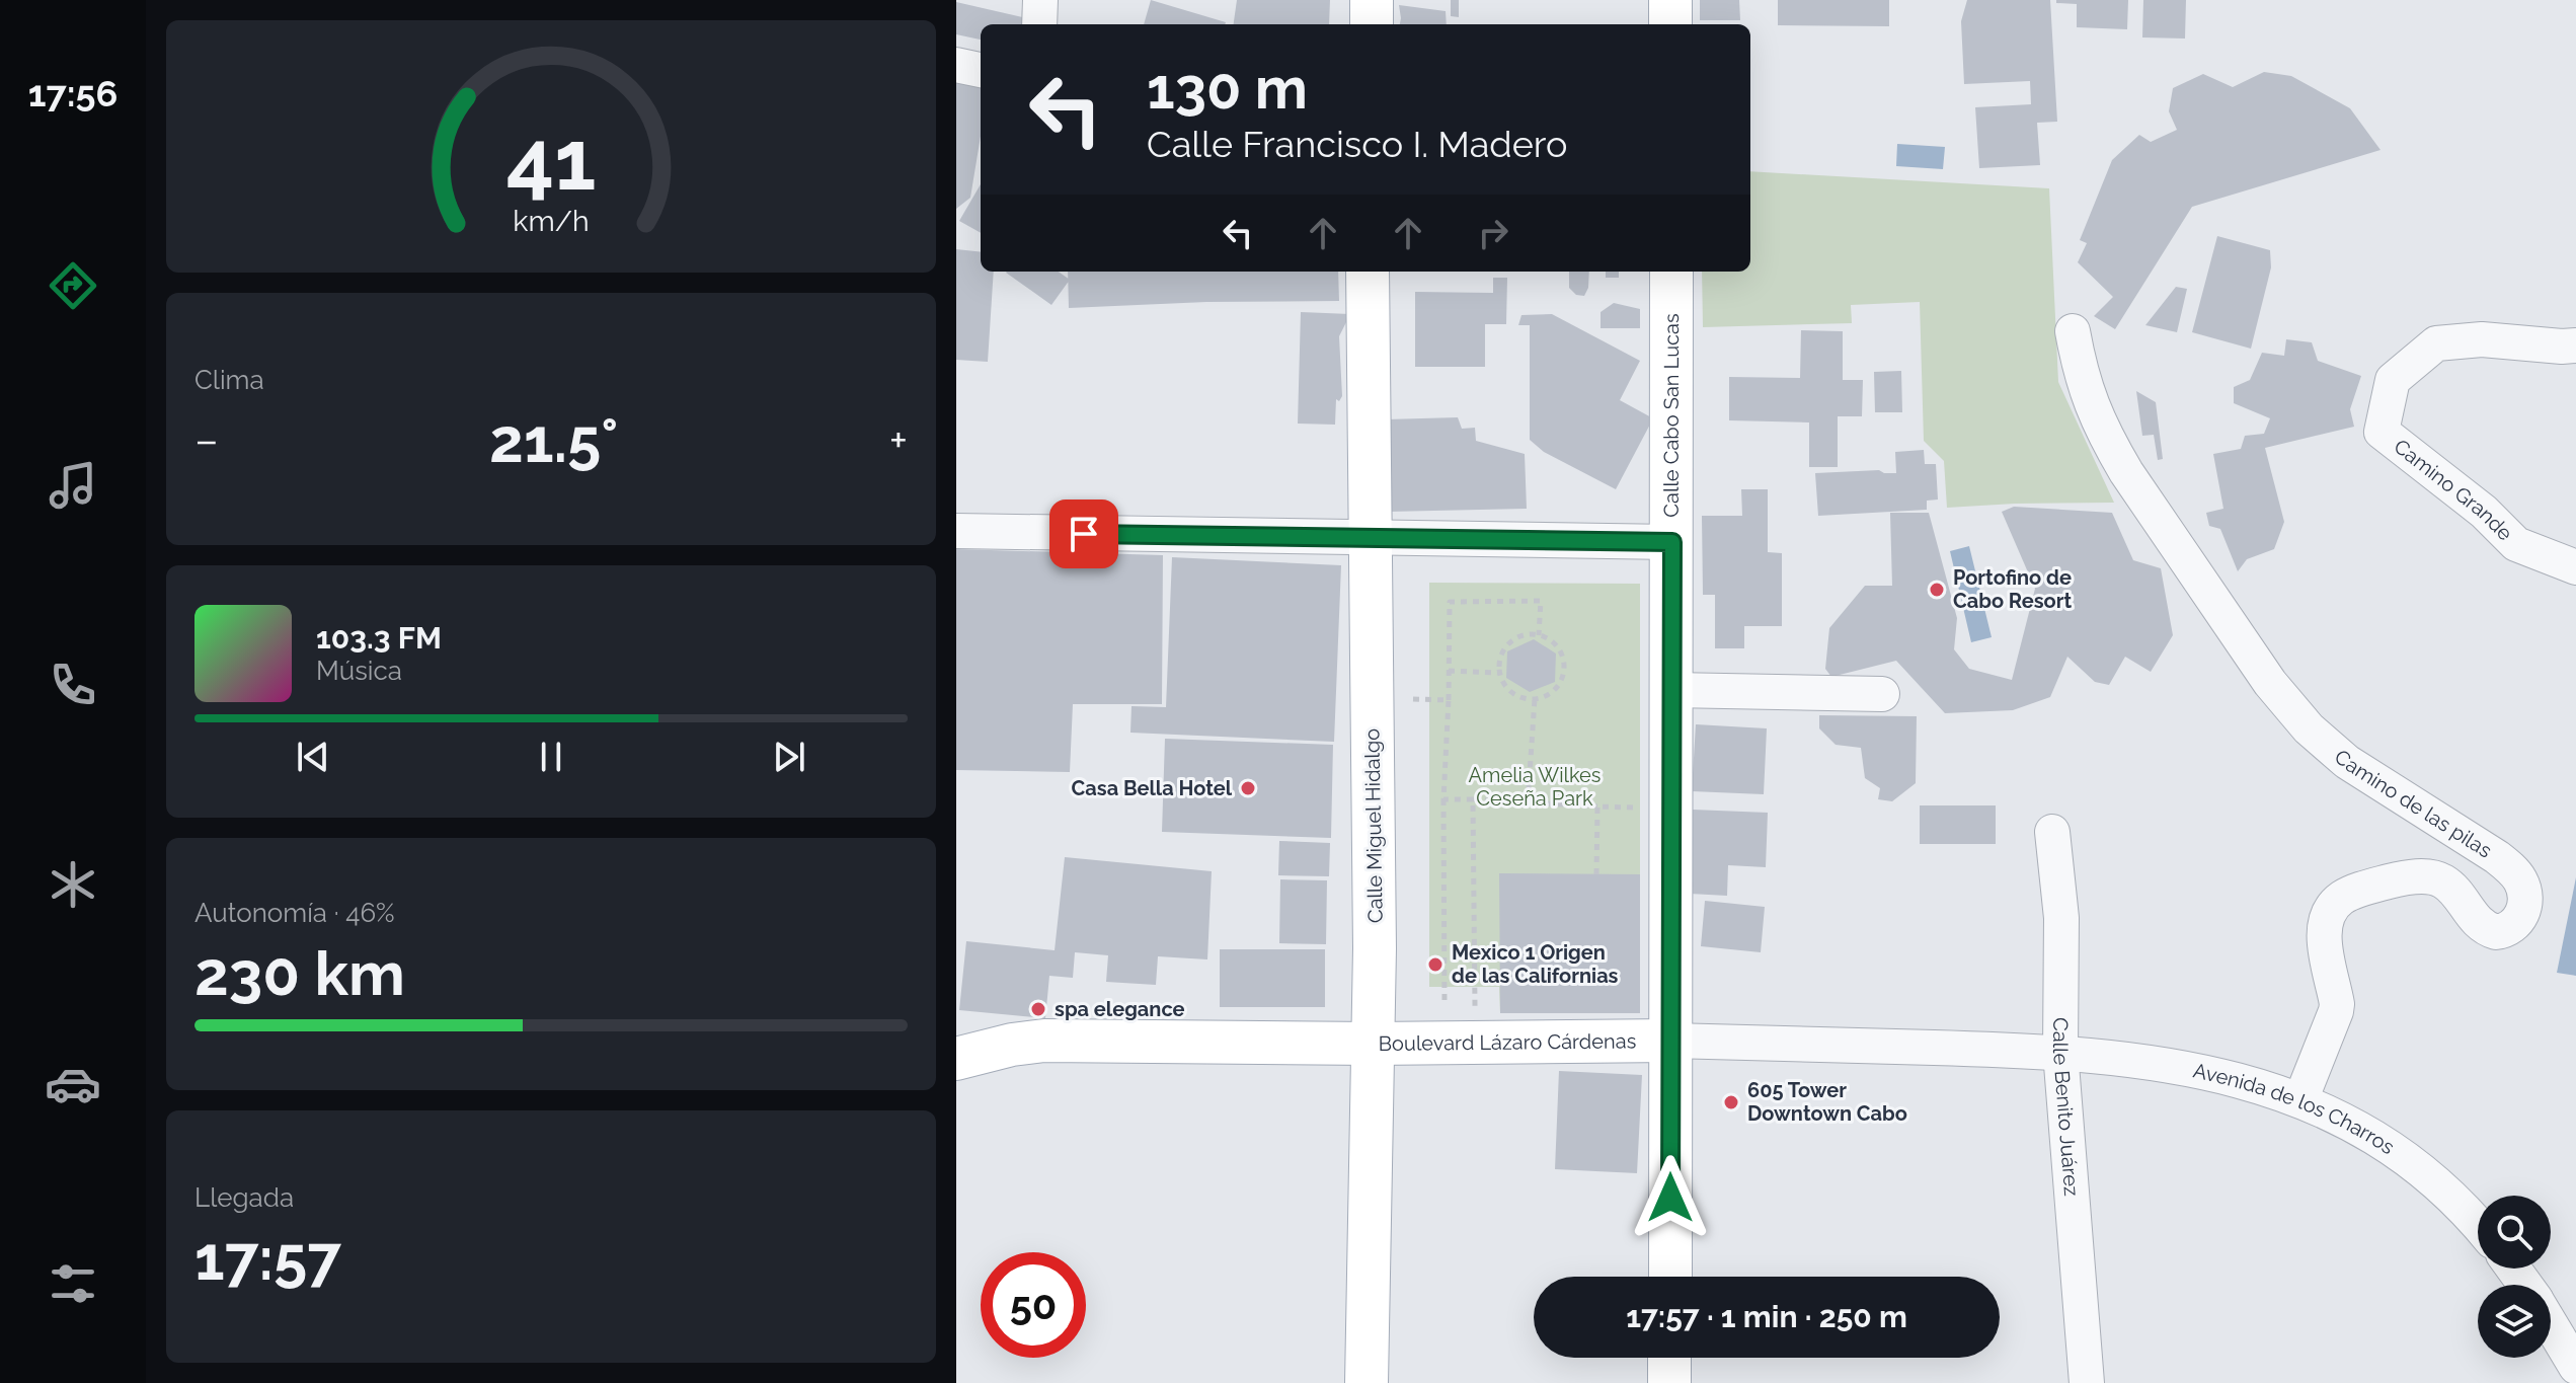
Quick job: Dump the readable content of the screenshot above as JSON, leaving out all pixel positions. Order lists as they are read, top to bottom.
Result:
{
  "streets": {
    "main road": ["Calle Cabo San Lucas", "Calle Miguel Hidalgo", "Boulevard Lázaro Cárdenas"],
    "street": [
      "Camino Grande",
      "Camino de las pilas",
      "Calle Benito Juárez",
      "Avenida de los Charros"
    ]
  },
  "crossings": [
    ["Calle Cabo San Lucas", "Boulevard Lázaro Cárdenas"],
    ["Camino de las pilas", "Avenida de los Charros"],
    ["Calle Miguel Hidalgo", "Boulevard Lázaro Cárdenas"],
    ["Boulevard Lázaro Cárdenas", "Calle Benito Juárez"],
    ["Boulevard Lázaro Cárdenas", "Avenida de los Charros"],
    ["Calle Benito Juárez", "Avenida de los Charros"]
  ],
  "parks": ["Amelia Wilkes Ceseña Park"],
  "places": [
    "Portofino de Cabo Resort",
    "Casa Bella Hotel",
    "Mexico 1 Origen de las Californias",
    "spa elegance",
    "605 Tower Downtown Cabo"
  ],
  "page": {
    "tabs": "17:56",
    "turn": ["130 m", "Calle Francisco I. Madero"],
    "tile": [
      "Clima",
      ["Autonomía · 46%", "230 km"],
      ["Llegada", "17:57"]
    ],
    "heat": ["−", "21.5°", "+"],
    "song": ["103.3 FM", "Música"],
    "limit": "50",
    "trip": "17:57 · 1 min · 250 m",
    "gauge": ["41", "km/h"]
  }
}
